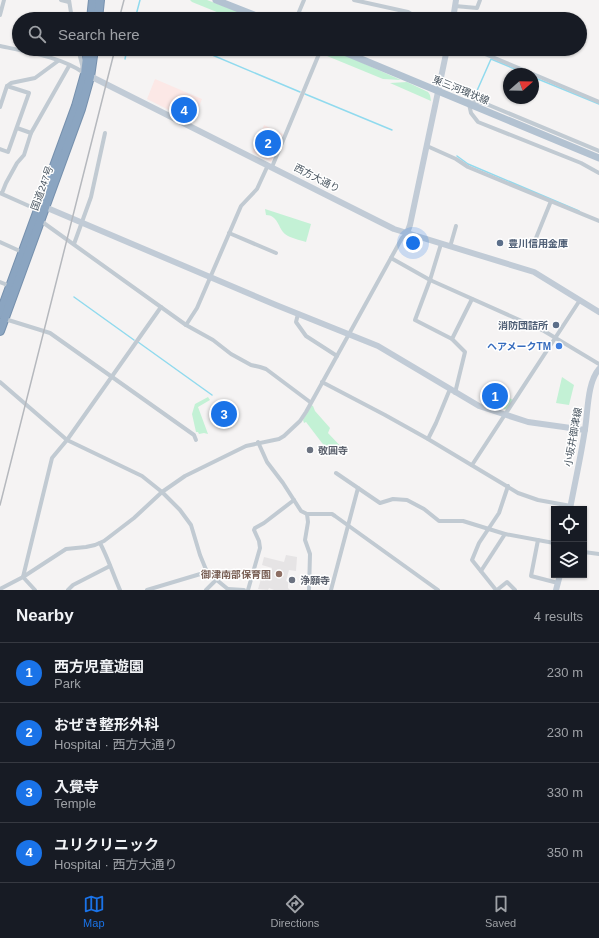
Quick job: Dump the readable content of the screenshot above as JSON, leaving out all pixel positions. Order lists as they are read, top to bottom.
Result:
{
  "streets": {
    "highway": ["国道247号"],
    "main road": ["東三河環状線"],
    "street": ["西方大通り", "小坂井御津線"]
  },
  "crossings": [
    ["西方大通り", "国道247号"]
  ],
  "places": [
    "豊川信用金庫",
    "消防団詰所",
    "ヘアメークTM",
    "敬圓寺",
    "御津南部保育園",
    "浄願寺"
  ],
  "north": "right",
  "page": {
    "search": "Search here",
    "pins": [
      "4",
      "2",
      "1",
      "3"
    ],
    "heading": ["Nearby", "4 results"],
    "list": [
      {
        "mark": "1",
        "name": "西方児童遊園",
        "note": "Park",
        "value": "230 m"
      },
      {
        "mark": "2",
        "name": "おぜき整形外科",
        "note": "Hospital · 西方大通り",
        "value": "230 m"
      },
      {
        "mark": "3",
        "name": "入覺寺",
        "note": "Temple",
        "value": "330 m"
      },
      {
        "mark": "4",
        "name": "ユリクリニック",
        "note": "Hospital · 西方大通り",
        "value": "350 m"
      }
    ],
    "nav": ["Map", "Directions", "Saved"]
  }
}
